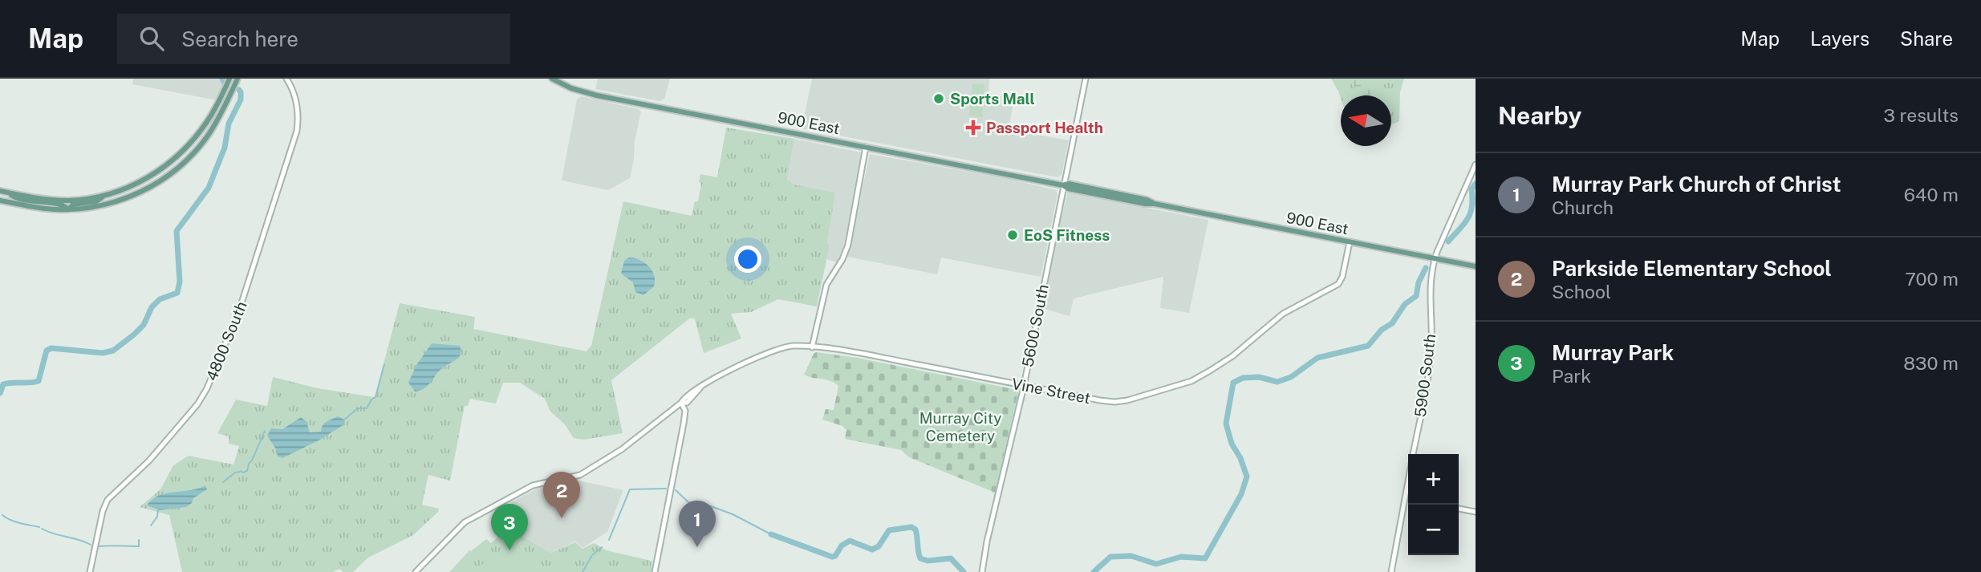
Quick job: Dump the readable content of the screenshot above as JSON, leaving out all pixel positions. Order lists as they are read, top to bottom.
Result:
{
  "streets": {
    "main road": ["900 East"],
    "street": [
      "5600 South",
      "4800 South",
      "5900 South",
      "Vine Street"
    ]
  },
  "crossings": [
    ["900 East", "5600 South"],
    ["900 East", "5900 South"],
    ["900 East", "Vine Street"],
    ["5600 South", "Vine Street"]
  ],
  "parks": ["Murray City Cemetery"],
  "places": {
    "other": ["Sports Mall", "EoS Fitness"],
    "health": ["Passport Health"]
  },
  "north": "left",
  "page": {
    "header": "Map",
    "search": "Search here",
    "nav": ["Map", "Layers", "Share"],
    "heading": ["Nearby", "3 results"],
    "list": [
      {
        "mark": "1",
        "name": "Murray Park Church of Christ",
        "note": "Church",
        "value": "640 m"
      },
      {
        "mark": "2",
        "name": "Parkside Elementary School",
        "note": "School",
        "value": "700 m"
      },
      {
        "mark": "3",
        "name": "Murray Park",
        "note": "Park",
        "value": "830 m"
      }
    ],
    "map_buttons": ["+", "−"],
    "pins": ["2", "1", "3"]
  }
}
